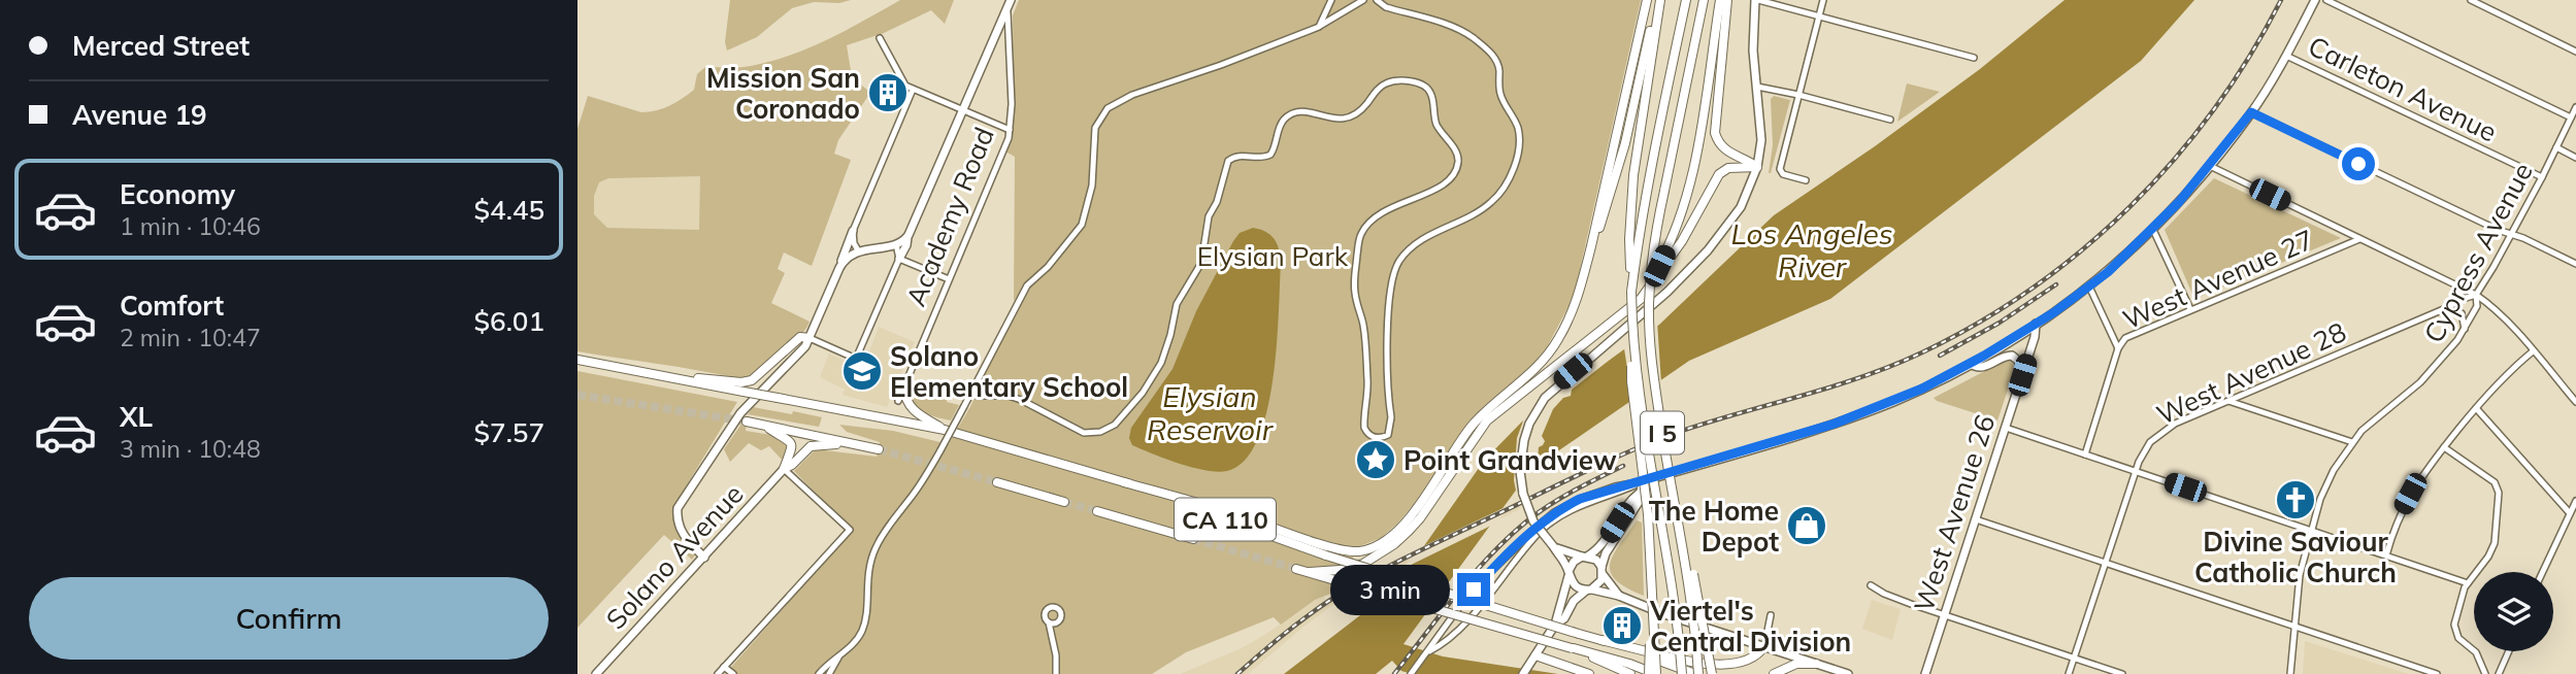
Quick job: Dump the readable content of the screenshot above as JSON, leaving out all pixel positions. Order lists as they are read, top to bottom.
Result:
{
  "streets": {
    "highway": ["I 5", "CA 110"],
    "main road": ["Academy Road", "West Avenue 26", "Solano Avenue"],
    "street": [
      "Carleton Avenue",
      "Cypress Avenue",
      "West Avenue 27",
      "West Avenue 28"
    ]
  },
  "crossings": [
    ["Carleton Avenue", "Cypress Avenue"],
    ["Cypress Avenue", "West Avenue 28"],
    ["I 5", "CA 110"]
  ],
  "water": ["Los Angeles River", "Elysian Reservoir"],
  "parks": ["Elysian Park"],
  "places": {
    "building": ["Mission San Coronado", "Viertel's Central Division"],
    "school or university": ["Solano Elementary School"],
    "place": ["Point Grandview"],
    "church": ["Divine Saviour Catholic Church"],
    "shop": ["The Home Depot"]
  },
  "page": {
    "banner": ["Merced Street", "Avenue 19"],
    "list": [
      {
        "name": "Economy",
        "note": "1 min · 10:46",
        "value": "$4.45"
      },
      {
        "name": "Comfort",
        "note": "2 min · 10:47",
        "value": "$6.01"
      },
      {
        "name": "XL",
        "note": "3 min · 10:48",
        "value": "$7.57"
      }
    ],
    "buttons": "Confirm",
    "bubble": "3 min"
  }
}
